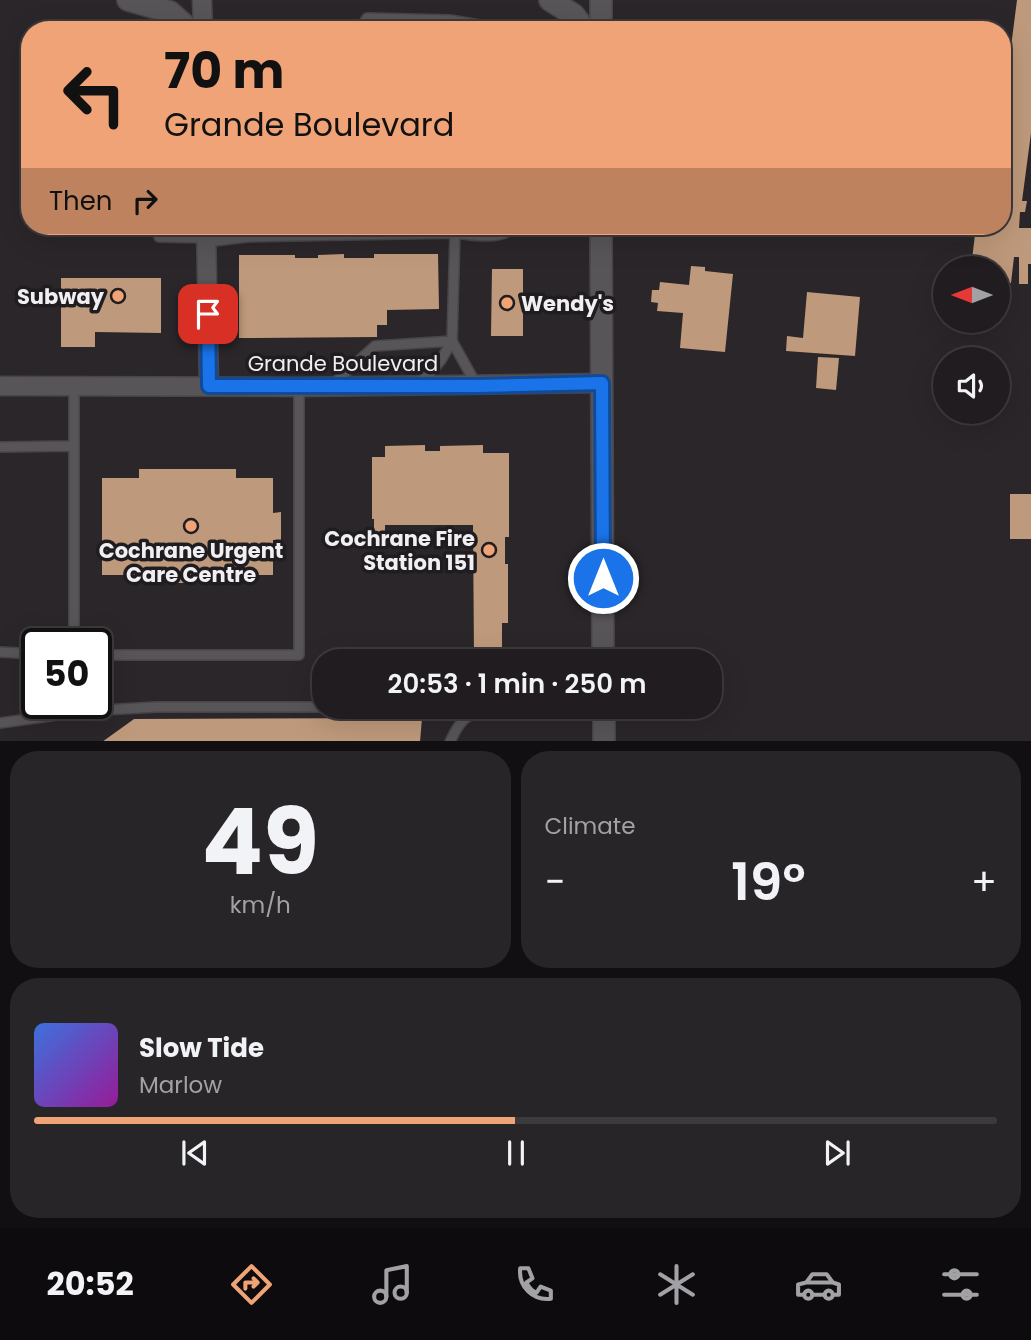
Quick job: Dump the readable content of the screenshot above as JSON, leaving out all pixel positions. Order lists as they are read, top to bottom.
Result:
{
  "streets": {
    "street": ["Grande Boulevard"]
  },
  "places": [
    "Subway",
    "Wendy's",
    "Cochrane Urgent Care Centre",
    "Cochrane Fire Station 151"
  ],
  "north": "left",
  "page": {
    "turn": ["70 m", "Grande Boulevard"],
    "then": "Then",
    "limit": "50",
    "trip": "20:53 · 1 min · 250 m",
    "tile": [
      ["49", "km/h"],
      "Climate"
    ],
    "heat": ["−", "19°", "+"],
    "song": ["Slow Tide", "Marlow"],
    "tabs": "20:52"
  }
}
